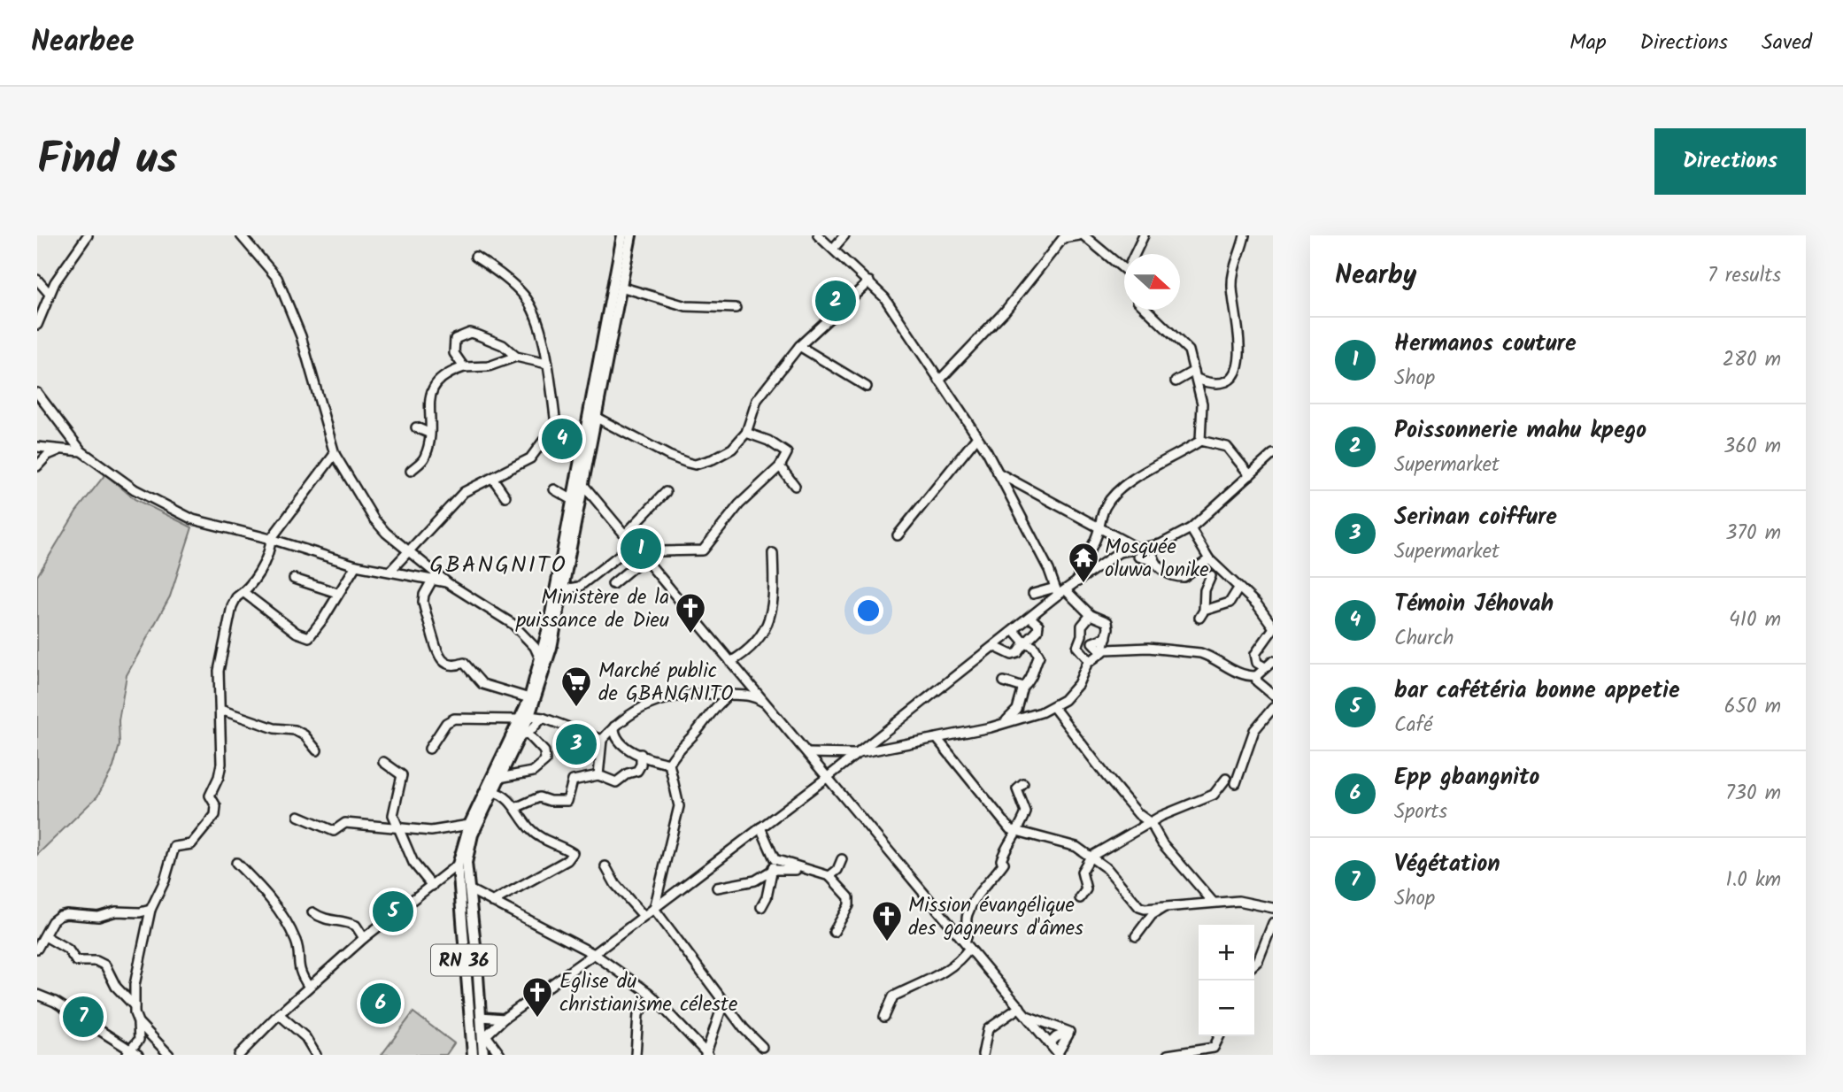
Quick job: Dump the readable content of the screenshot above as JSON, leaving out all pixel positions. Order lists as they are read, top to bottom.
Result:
{
  "streets": {
    "main road": ["RN 36"]
  },
  "districts": ["GBANGNITO"],
  "places": {
    "temple": ["Mosquée oluwa lonike"],
    "church": ["Ministère de la puissance de Dieu", "Mission évangélique des gagneurs d'âmes", "Eglise du christianisme céleste"],
    "supermarket": ["Marché public de GBANGNITO"]
  },
  "north": "right",
  "page": {
    "header": "Nearbee",
    "nav": ["Map", "Directions", "Saved"],
    "title": "Find us",
    "buttons": "Directions",
    "heading": ["Nearby", "7 results"],
    "pins": [
      "2",
      "4",
      "1",
      "3",
      "5",
      "6",
      "7"
    ],
    "list": [
      {
        "mark": "1",
        "name": "Hermanos couture",
        "note": "Shop",
        "value": "280 m"
      },
      {
        "mark": "2",
        "name": "Poissonnerie mahu kpego",
        "note": "Supermarket",
        "value": "360 m"
      },
      {
        "mark": "3",
        "name": "Serinan coiffure",
        "note": "Supermarket",
        "value": "370 m"
      },
      {
        "mark": "4",
        "name": "Témoin Jéhovah",
        "note": "Church",
        "value": "410 m"
      },
      {
        "mark": "5",
        "name": "bar cafétéria bonne appetie",
        "note": "Café",
        "value": "650 m"
      },
      {
        "mark": "6",
        "name": "Epp gbangnito",
        "note": "Sports",
        "value": "730 m"
      },
      {
        "mark": "7",
        "name": "Végétation",
        "note": "Shop",
        "value": "1.0 km"
      }
    ],
    "map_buttons": ["+", "−"]
  }
}
